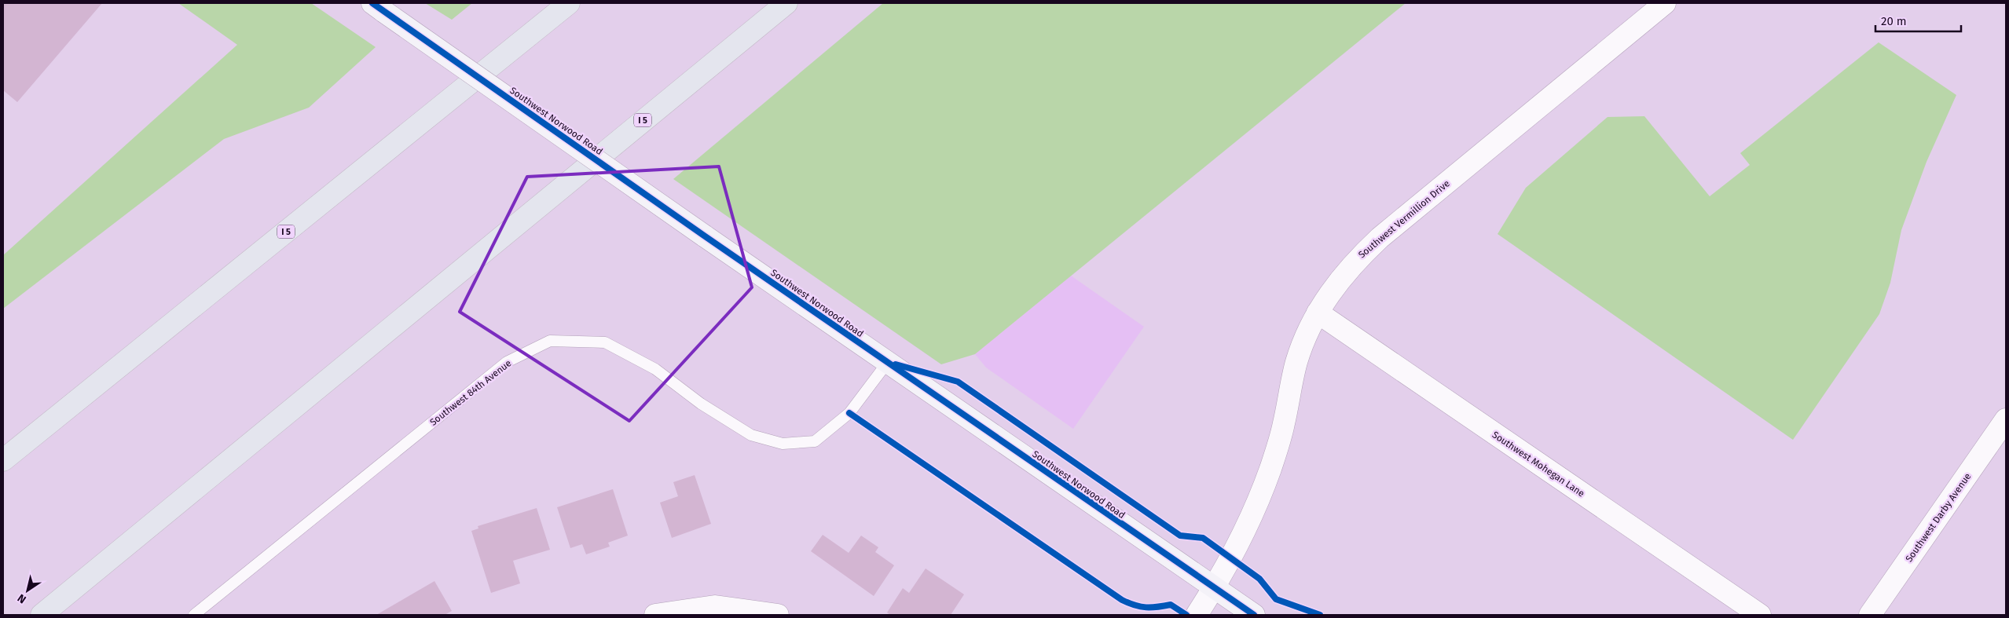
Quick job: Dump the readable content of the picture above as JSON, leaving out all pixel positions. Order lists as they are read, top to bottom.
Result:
{
  "streets": {
    "highway": ["I 5"],
    "street": [
      "Southwest Norwood Road",
      "Southwest Vermillion Drive",
      "Southwest Mohegan Lane",
      "Southwest Darby Avenue"
    ],
    "lane": ["Southwest 84th Avenue"]
  },
  "crossings": [
    ["Southwest Norwood Road", "Southwest Vermillion Drive"],
    ["Southwest Norwood Road", "Southwest 84th Avenue"],
    ["Southwest Vermillion Drive", "Southwest Mohegan Lane"]
  ],
  "scale_bar": "20 m",
  "north": "bottom left"
}
